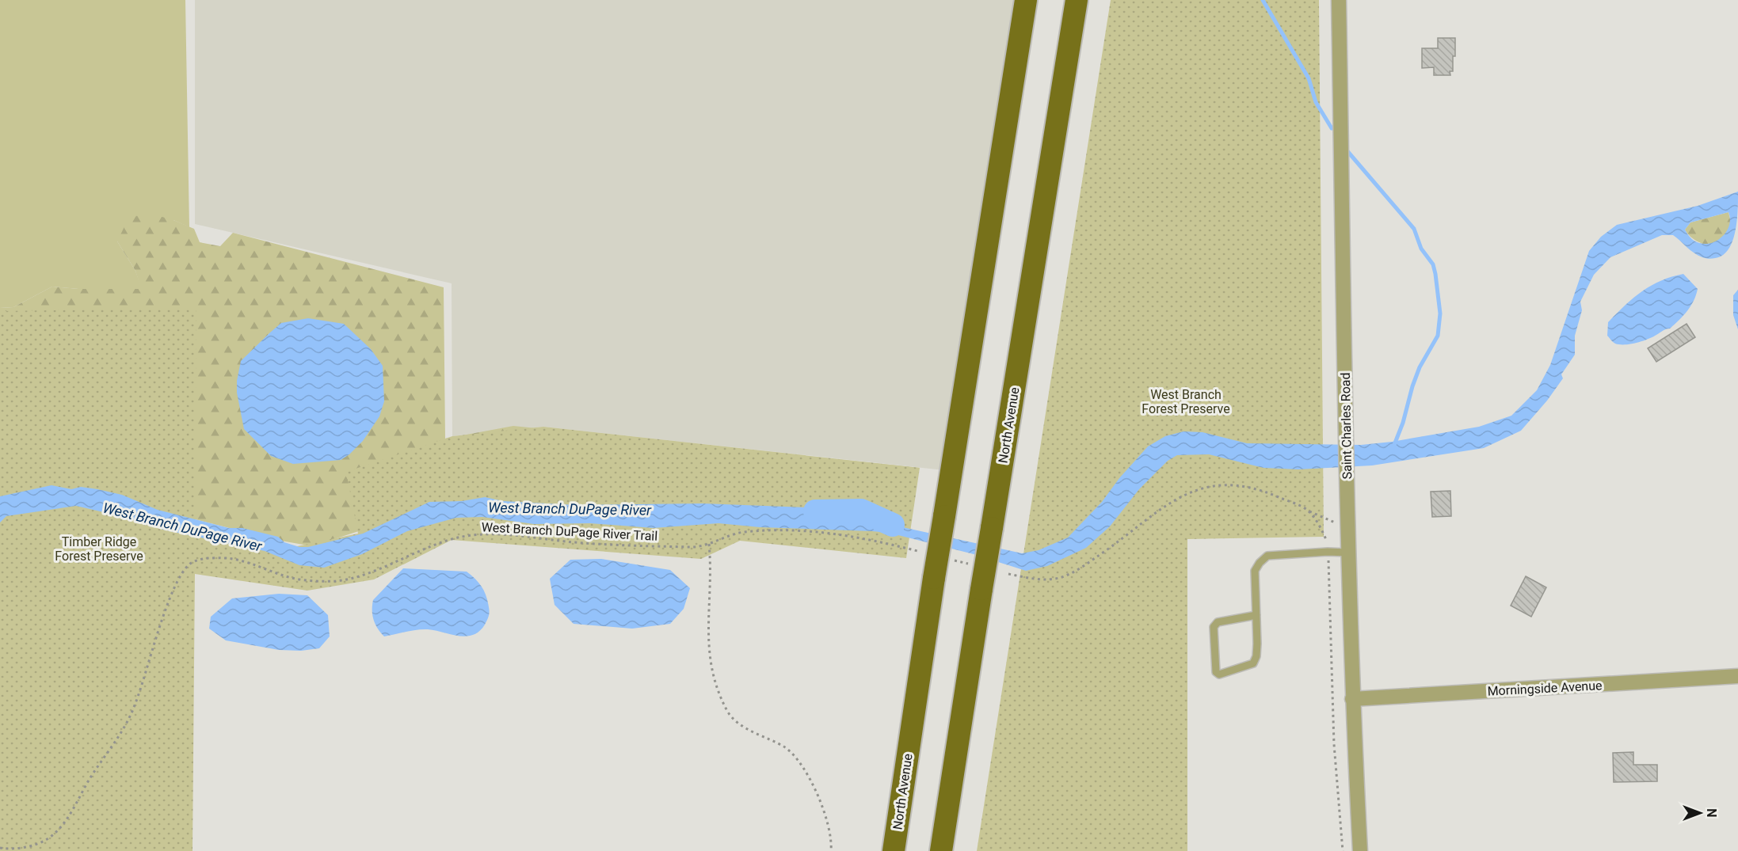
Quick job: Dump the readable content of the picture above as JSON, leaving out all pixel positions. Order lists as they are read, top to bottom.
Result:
{
  "streets": {
    "main road": ["North Avenue"],
    "street": ["Saint Charles Road", "Morningside Avenue"],
    "path": ["West Branch DuPage River Trail"]
  },
  "crossings": [
    ["Saint Charles Road", "Morningside Avenue"]
  ],
  "water": ["West Branch DuPage River"],
  "parks": ["West Branch Forest Preserve", "Timber Ridge Forest Preserve"],
  "north": "right"
}
